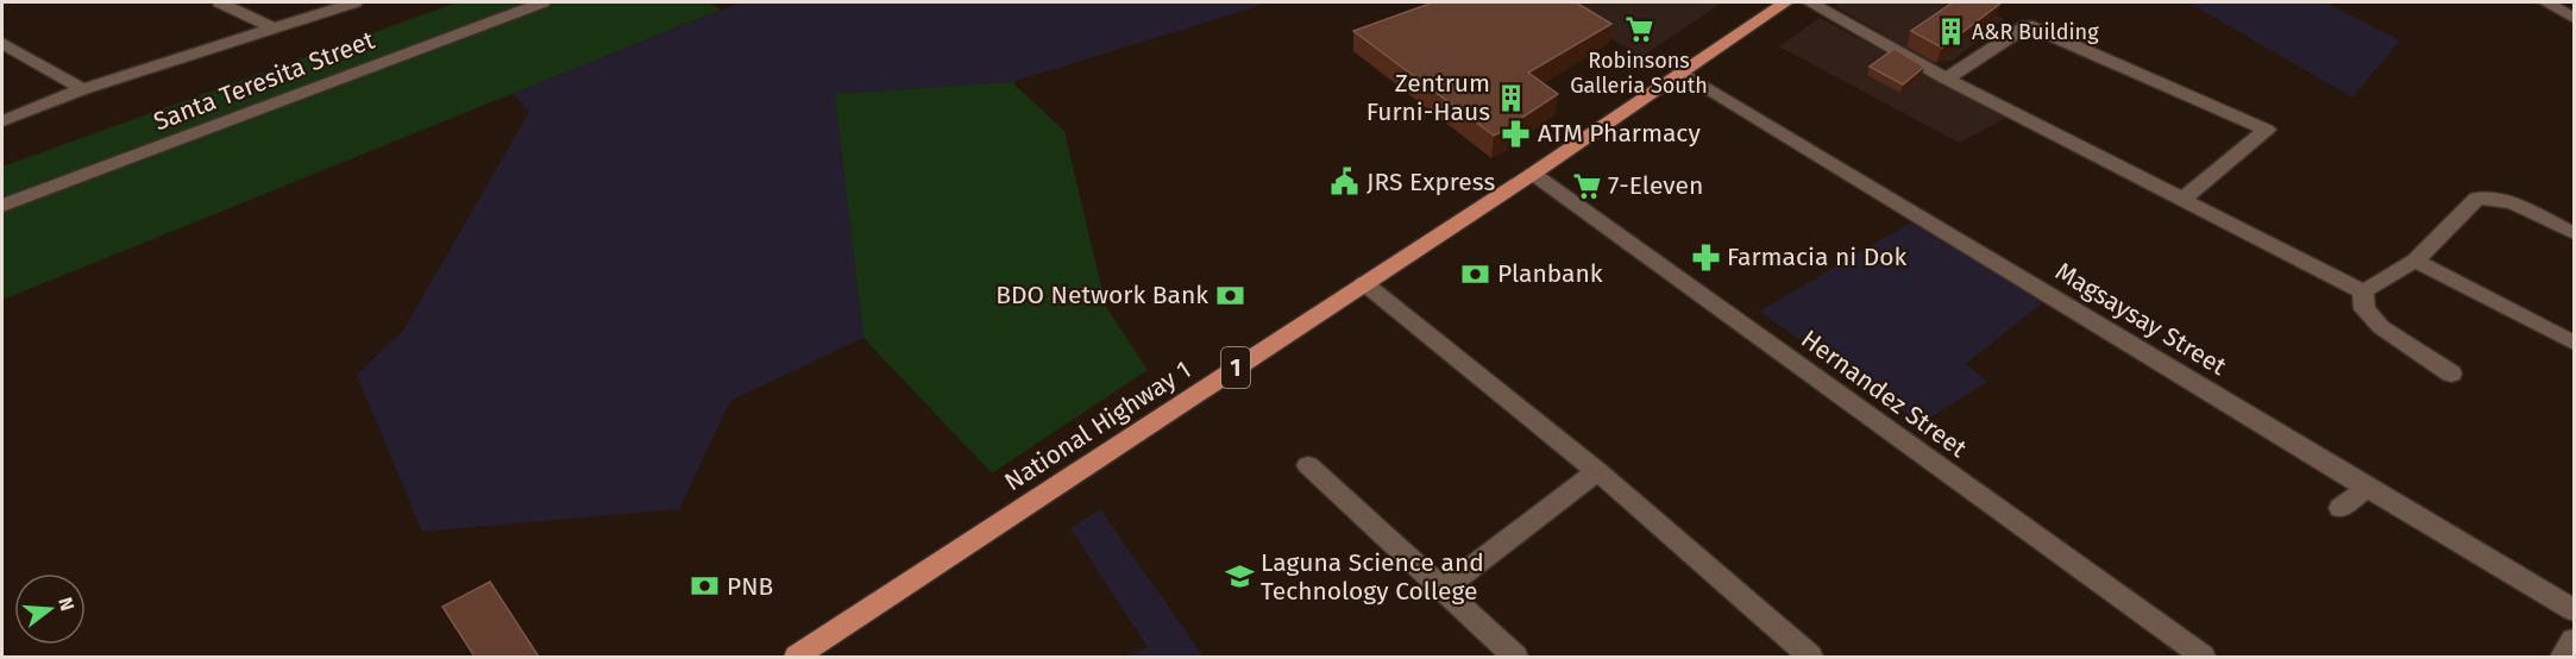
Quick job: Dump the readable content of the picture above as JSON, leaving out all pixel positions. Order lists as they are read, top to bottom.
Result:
{
  "streets": {
    "highway": ["1", "National Highway 1"],
    "street": ["Santa Teresita Street", "Magsaysay Street", "Hernandez Street"]
  },
  "crossings": [
    ["Magsaysay Street", "National Highway 1"],
    ["Hernandez Street", "National Highway 1"]
  ],
  "places": {
    "supermarket": ["Robinsons Galleria South", "7-Eleven"],
    "building": ["A&R Building", "Zentrum Furni-Haus"],
    "pharmacy": ["ATM Pharmacy", "Farmacia ni Dok"],
    "public building": ["JRS Express"],
    "bank": ["Planbank", "BDO Network Bank", "PNB"],
    "school or university": ["Laguna Science and Technology College"]
  },
  "north": "right"
}
